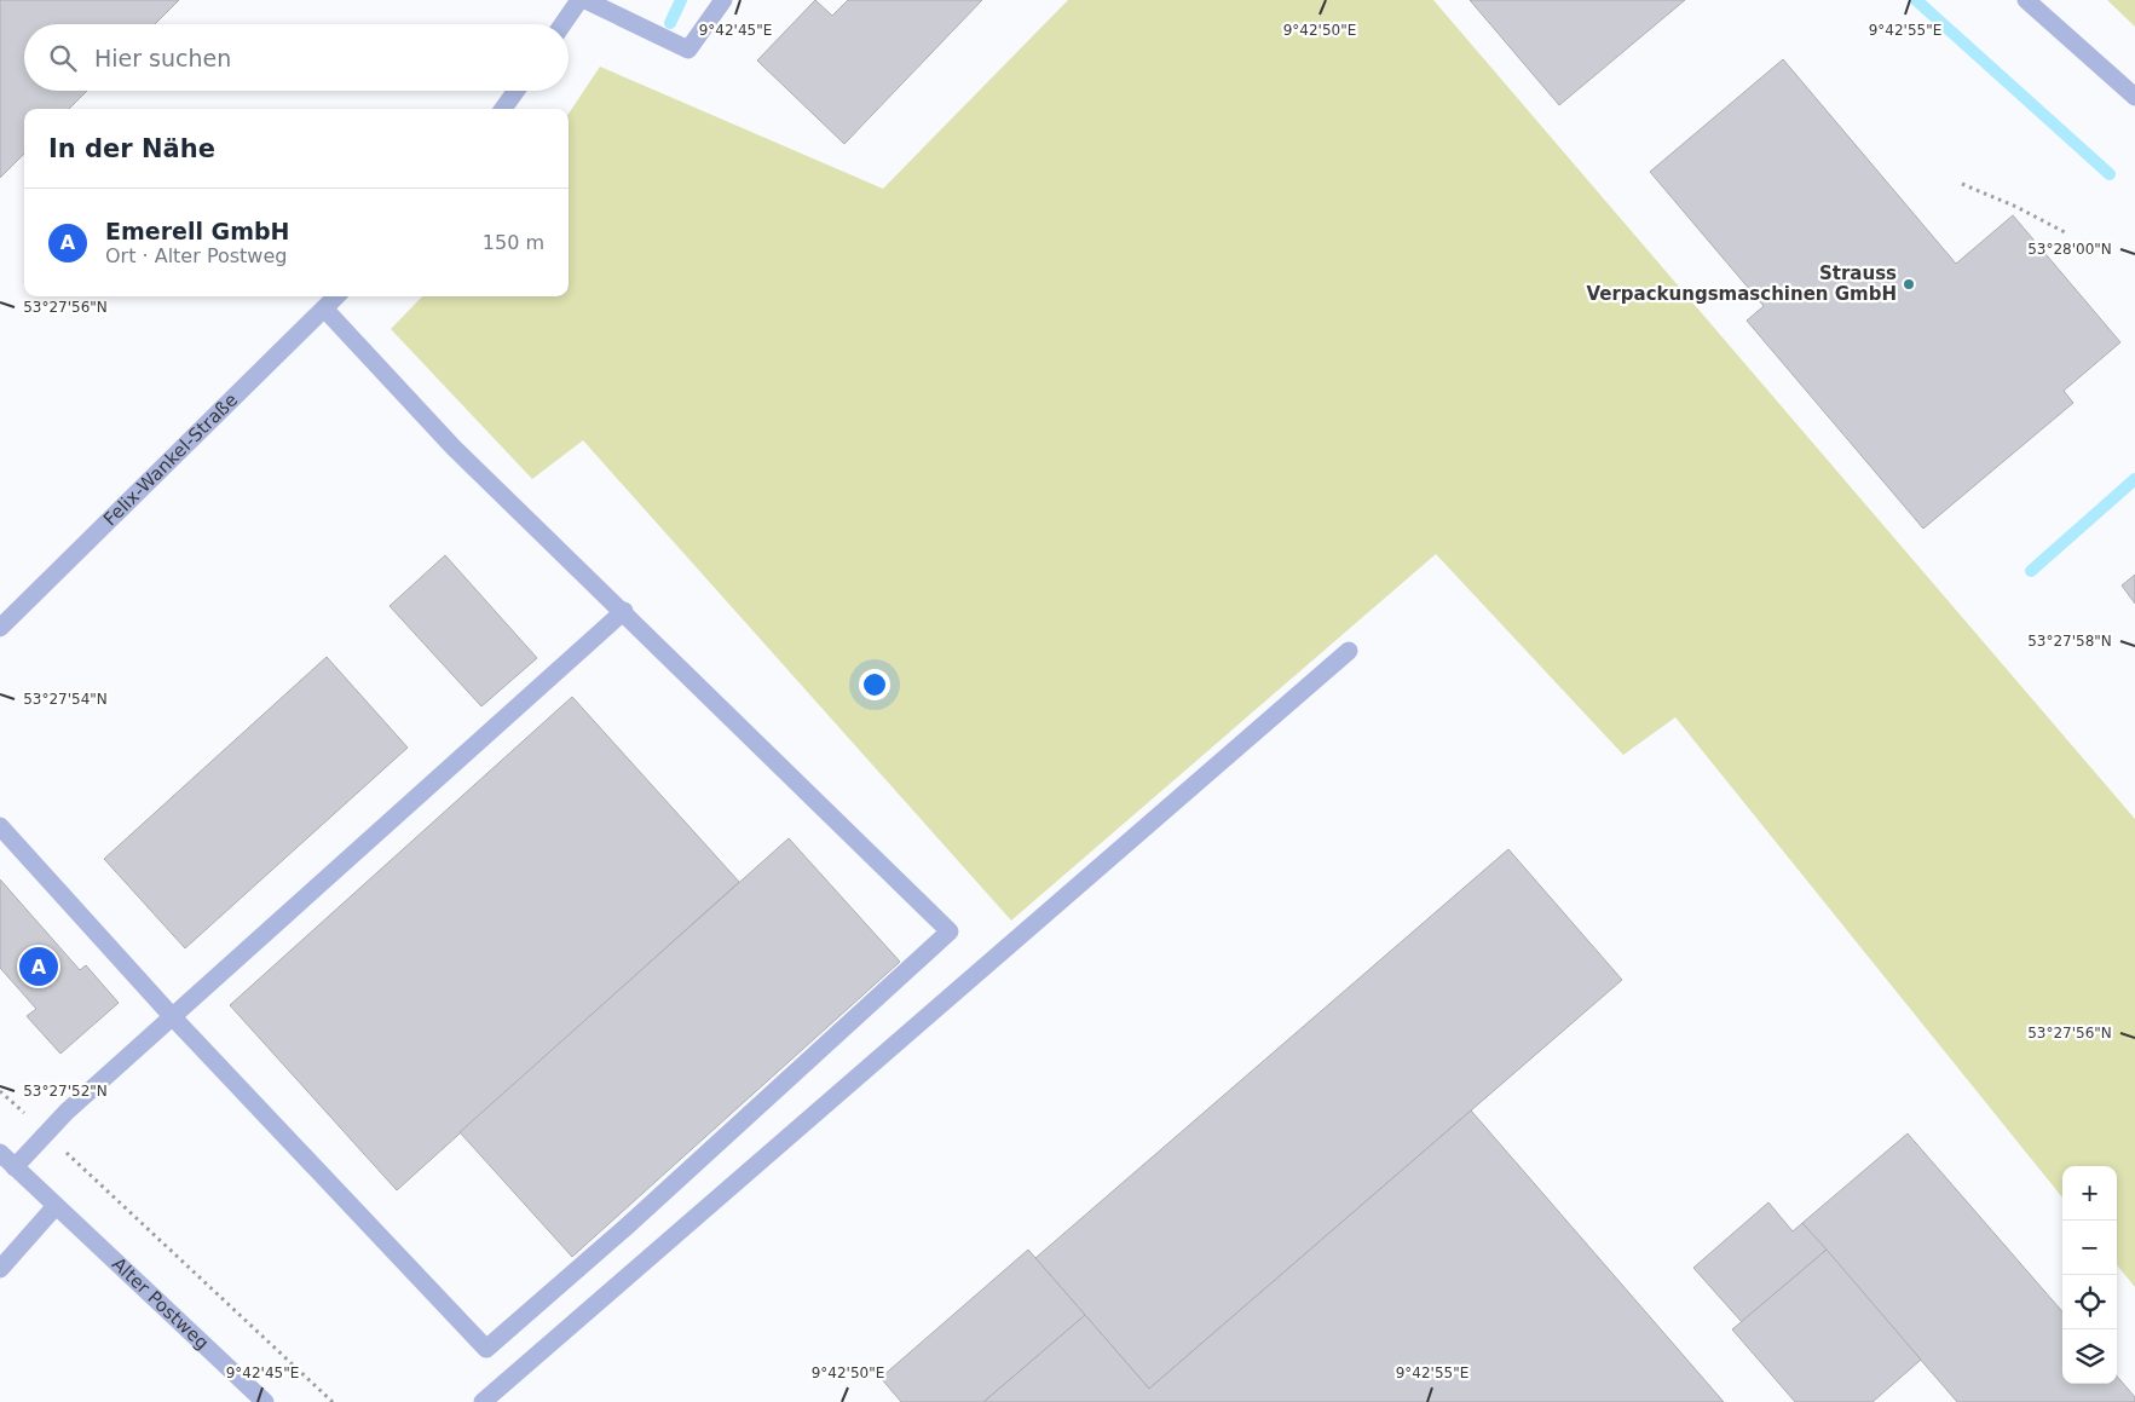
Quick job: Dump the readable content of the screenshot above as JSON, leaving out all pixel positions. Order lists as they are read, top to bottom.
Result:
{
  "streets": {
    "street": ["Felix-Wankel-Straße", "Alter Postweg"]
  },
  "places": ["Strauss Verpackungsmaschinen GmbH"],
  "page": {
    "search": "Hier suchen",
    "heading": "In der Nähe",
    "list": [
      {
        "mark": "A",
        "name": "Emerell GmbH",
        "note": "Ort · Alter Postweg",
        "value": "150 m"
      }
    ],
    "pins": "A",
    "map_buttons": ["+", "−"]
  },
  "coordinates": [
    "9°42'45\"E",
    "9°42'50\"E",
    "9°42'55\"E",
    "53°28'00\"N",
    "53°27'56\"N",
    "53°27'58\"N",
    "53°27'54\"N",
    "53°27'52\"N"
  ]
}
